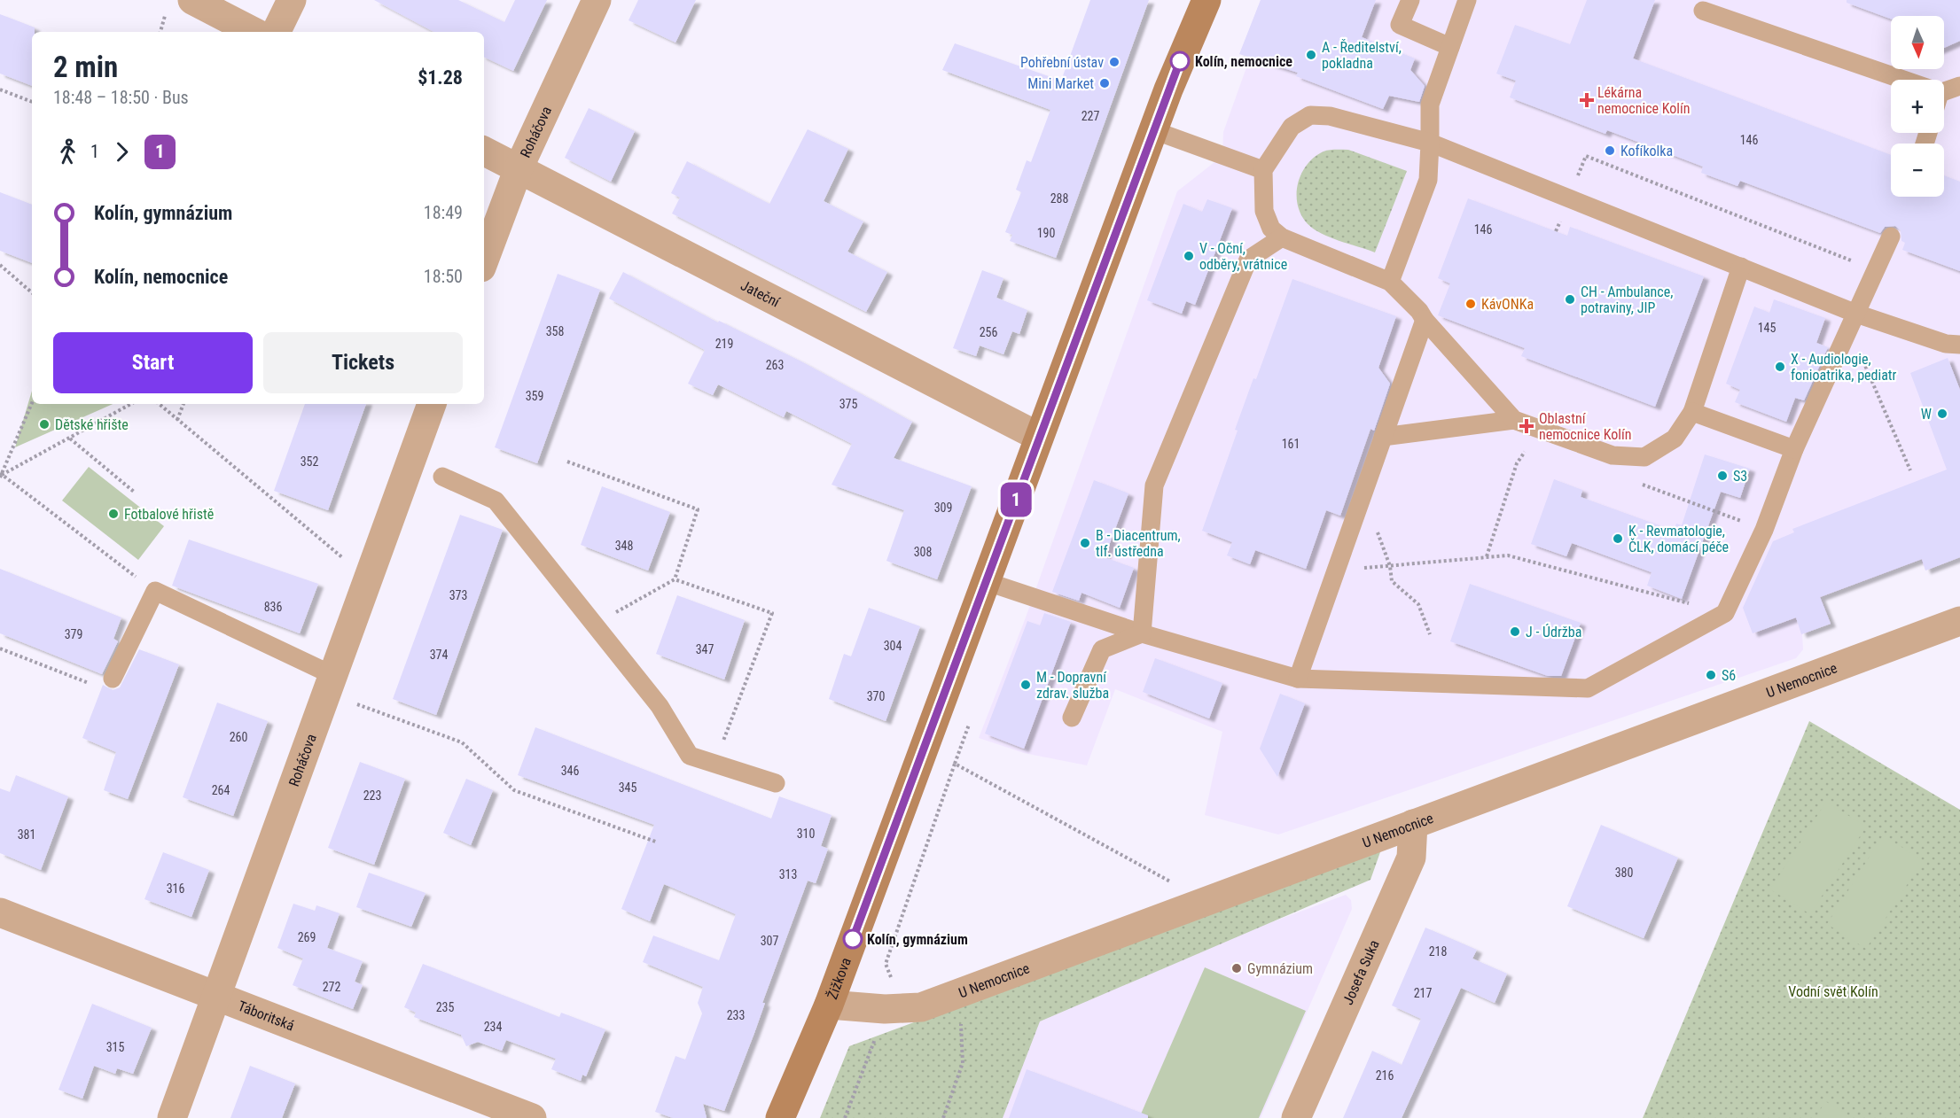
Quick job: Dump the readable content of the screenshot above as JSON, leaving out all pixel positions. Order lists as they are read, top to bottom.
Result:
{
  "streets": {
    "street": [
      "Roháčova",
      "Jateční",
      "U Nemocnice",
      "Josefa Suka",
      "Žižkova",
      "Táboritská"
    ]
  },
  "crossings": [
    ["Roháčova", "Jateční"],
    ["Roháčova", "Táboritská"],
    ["Jateční", "Žižkova"],
    ["U Nemocnice", "Josefa Suka"],
    ["U Nemocnice", "Žižkova"]
  ],
  "parks": ["Vodní svět Kolín"],
  "places": {
    "other": [
      "A - Ředitelství, pokladna",
      "Kolín, nemocnice",
      "Pohřební ústav",
      "Mini Market",
      "Kofíkolka",
      "V - Oční, odběry, vrátnice",
      "CH - Ambulance, potraviny, JIP",
      "KávONKa",
      "X - Audiologie, fonioatrika, pediatr",
      "W",
      "Dětské hřište",
      "S3",
      "Fotbalové hřistě",
      "K - Revmatologie, ČLK, domácí péče",
      "B - Diacentrum, tlf. ústředna",
      "J - Údržba",
      "S6",
      "M - Dopravní zdrav. služba",
      "Kolín, gymnázium",
      "Gymnázium"
    ],
    "health": ["Lékárna nemocnice Kolín", "Oblastní nemocnice Kolín"]
  },
  "lines": ["bus line 1"],
  "house_numbers": [
    "227",
    "146",
    "288",
    "146",
    "190",
    "145",
    "358",
    "256",
    "219",
    "263",
    "359",
    "375",
    "161",
    "352",
    "309",
    "348",
    "308",
    "373",
    "836",
    "379",
    "304",
    "347",
    "374",
    "370",
    "260",
    "346",
    "345",
    "264",
    "223",
    "310",
    "381",
    "380",
    "313",
    "316",
    "269",
    "307",
    "218",
    "272",
    "217",
    "235",
    "233",
    "234",
    "315",
    "216"
  ],
  "north": "bottom",
  "page": {
    "on_map": "1",
    "map_buttons": ["+", "−"],
    "heading": ["2 min", "18:48 – 18:50 · Bus", "$1.28"],
    "legs": ["1", "1"],
    "list": [
      {
        "name": "Kolín, gymnázium",
        "value": "18:49"
      },
      {
        "name": "Kolín, nemocnice",
        "value": "18:50"
      }
    ],
    "buttons": ["Start", "Tickets"]
  }
}
